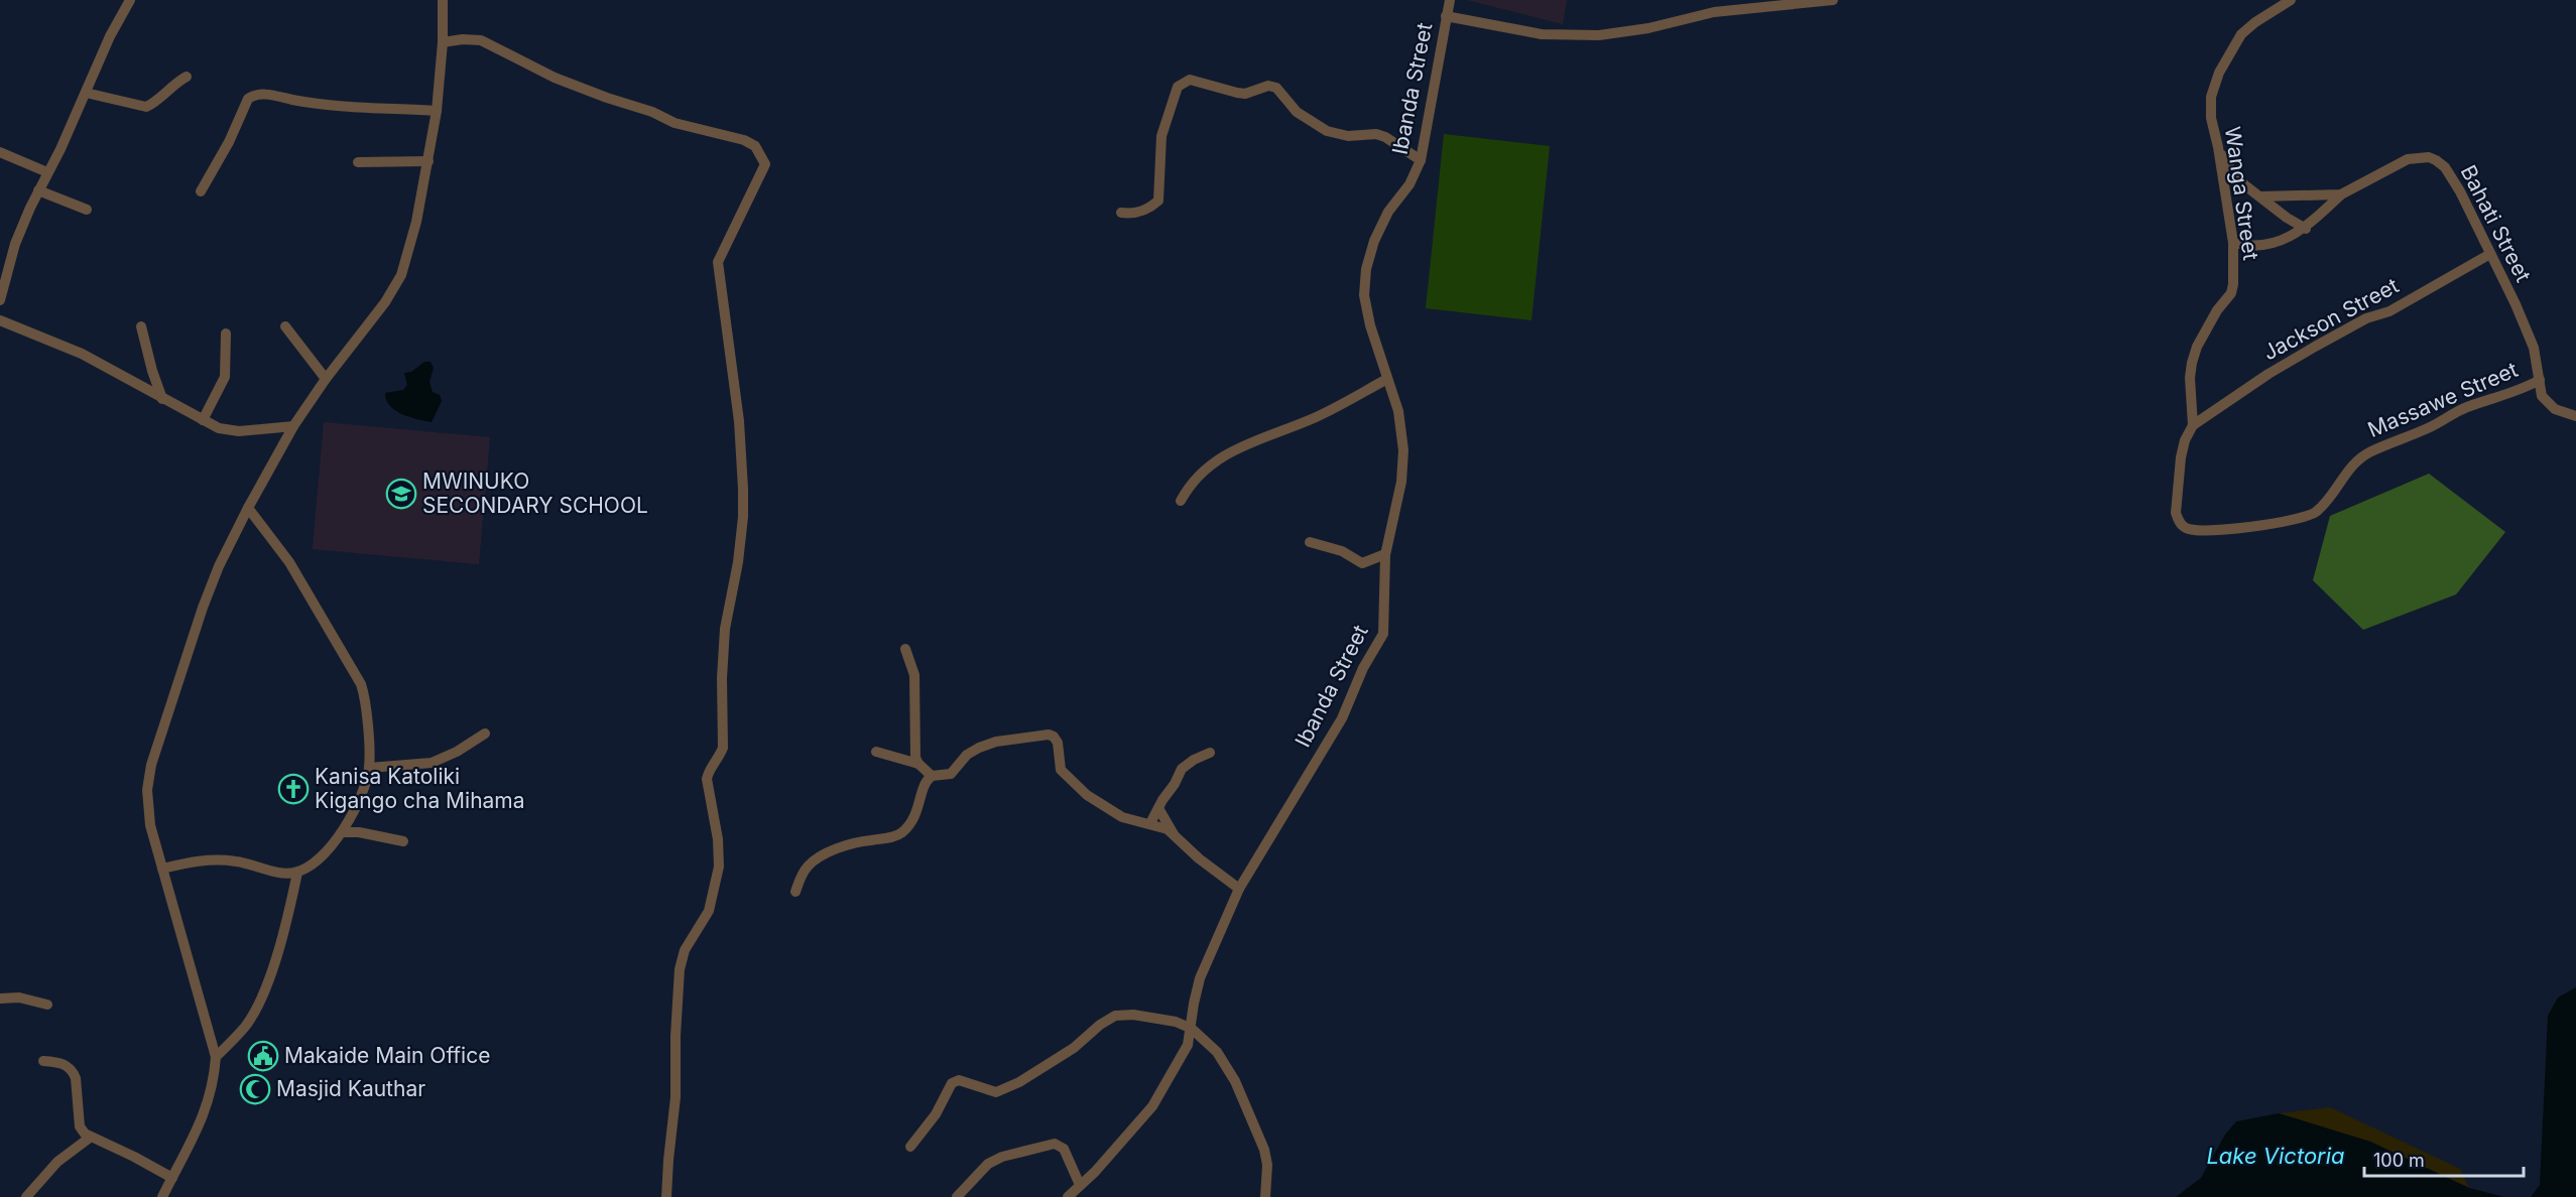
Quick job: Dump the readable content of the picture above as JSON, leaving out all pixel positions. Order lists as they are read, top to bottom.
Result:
{
  "streets": {
    "street": [
      "Ibanda Street",
      "Wanga Street",
      "Bahati Street",
      "Jackson Street",
      "Massawe Street"
    ]
  },
  "crossings": [
    ["Wanga Street", "Jackson Street"],
    ["Wanga Street", "Massawe Street"],
    ["Bahati Street", "Jackson Street"],
    ["Bahati Street", "Massawe Street"]
  ],
  "water": ["Lake Victoria"],
  "places": {
    "school or university": ["MWINUKO SECONDARY SCHOOL"],
    "church": ["Kanisa Katoliki Kigango cha Mihama"],
    "public building": ["Makaide Main Office"],
    "mosque": ["Masjid Kauthar"]
  },
  "scale_bar": "100 m"
}
